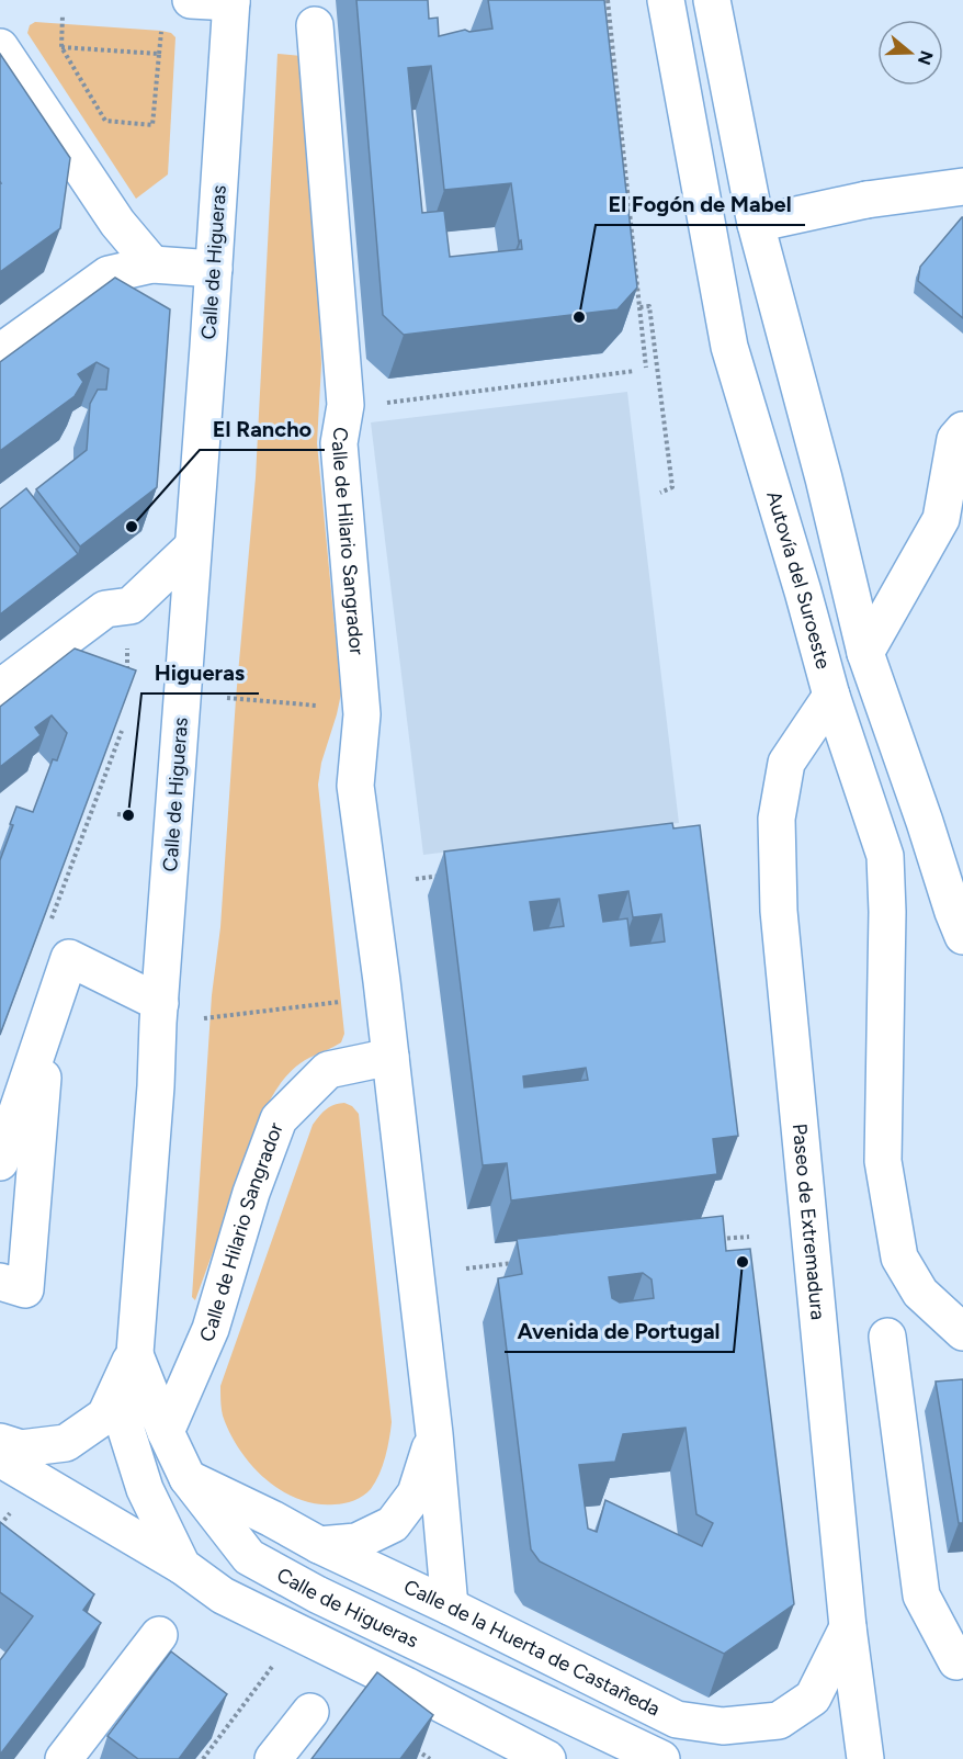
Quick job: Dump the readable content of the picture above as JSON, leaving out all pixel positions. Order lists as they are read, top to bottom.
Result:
{
  "streets": {
    "main road": [
      "Calle de Higueras",
      "Calle de Hilario Sangrador",
      "Autovía del Suroeste",
      "Paseo de Extremadura",
      "Calle de la Huerta de Castañeda"
    ]
  },
  "crossings": [
    ["Calle de Higueras", "Calle de Hilario Sangrador"],
    ["Calle de Higueras", "Calle de la Huerta de Castañeda"],
    ["Calle de Hilario Sangrador", "Calle de la Huerta de Castañeda"],
    ["Autovía del Suroeste", "Paseo de Extremadura"],
    ["Paseo de Extremadura", "Calle de la Huerta de Castañeda"]
  ],
  "places": [
    "El Fogón de Mabel",
    "El Rancho",
    "Higueras",
    "Avenida de Portugal"
  ],
  "north": "right"
}
